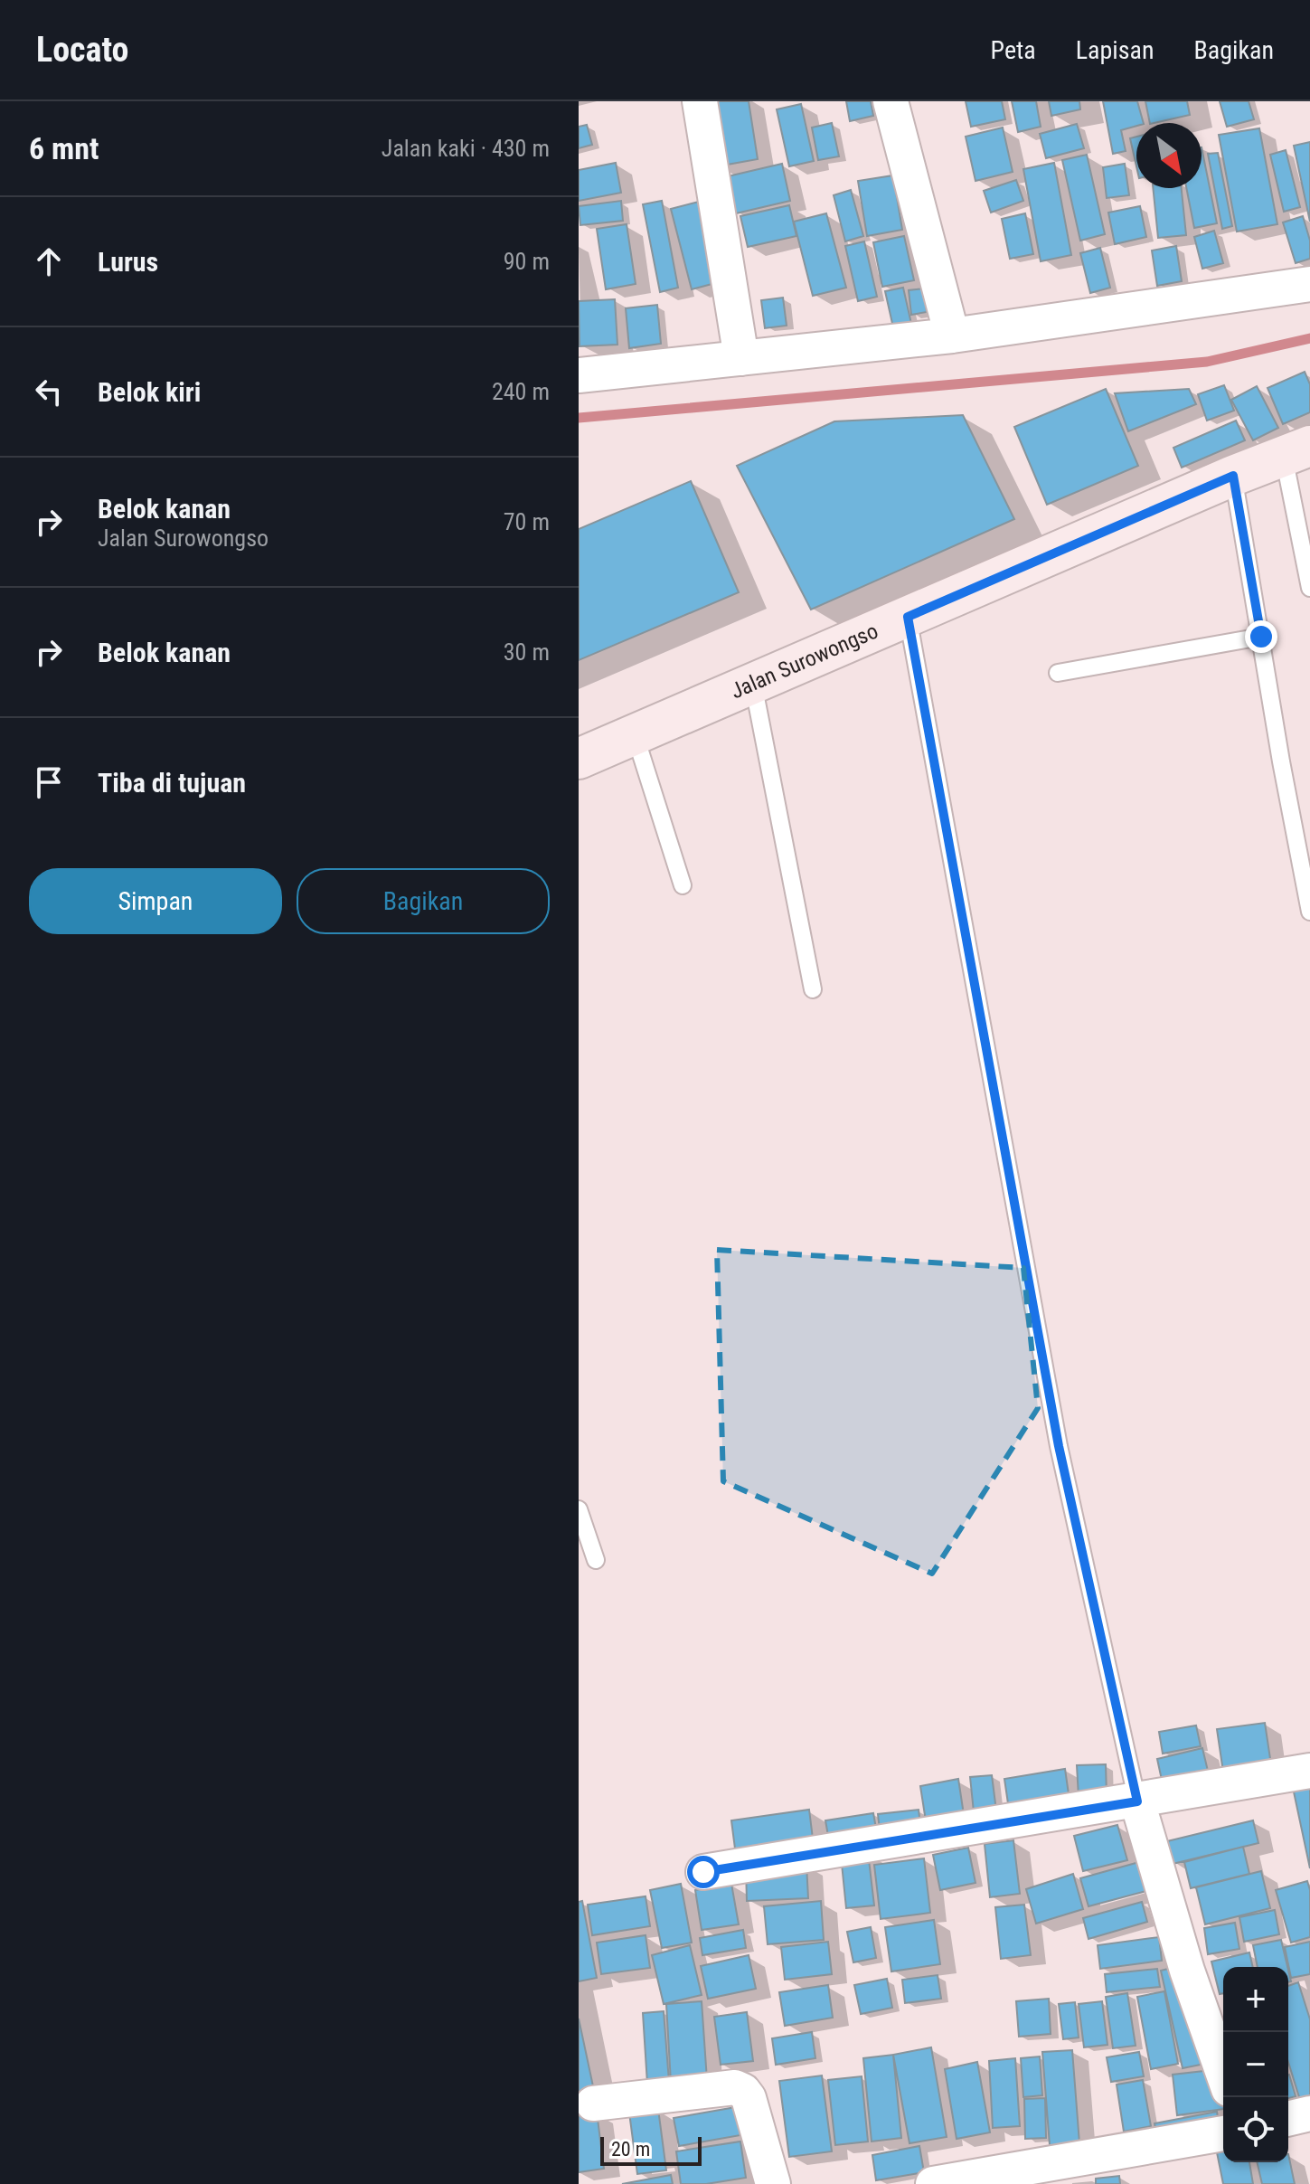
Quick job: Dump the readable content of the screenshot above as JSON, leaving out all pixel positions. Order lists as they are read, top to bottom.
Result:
{
  "streets": {
    "street": ["Jalan Surowongso"]
  },
  "scale_bar": "20 m",
  "north": "bottom right",
  "page": {
    "header": "Locato",
    "nav": ["Peta", "Lapisan", "Bagikan"],
    "heading": ["6 mnt", "Jalan kaki · 430 m"],
    "list": [
      ["Lurus", "90 m"],
      ["Belok kiri", "240 m"],
      ["Belok kanan", "Jalan Surowongso", "70 m"],
      ["Belok kanan", "30 m"],
      "Tiba di tujuan"
    ],
    "buttons": ["Simpan", "Bagikan"],
    "map_buttons": ["+", "−"],
    "scale": "20 m"
  }
}
